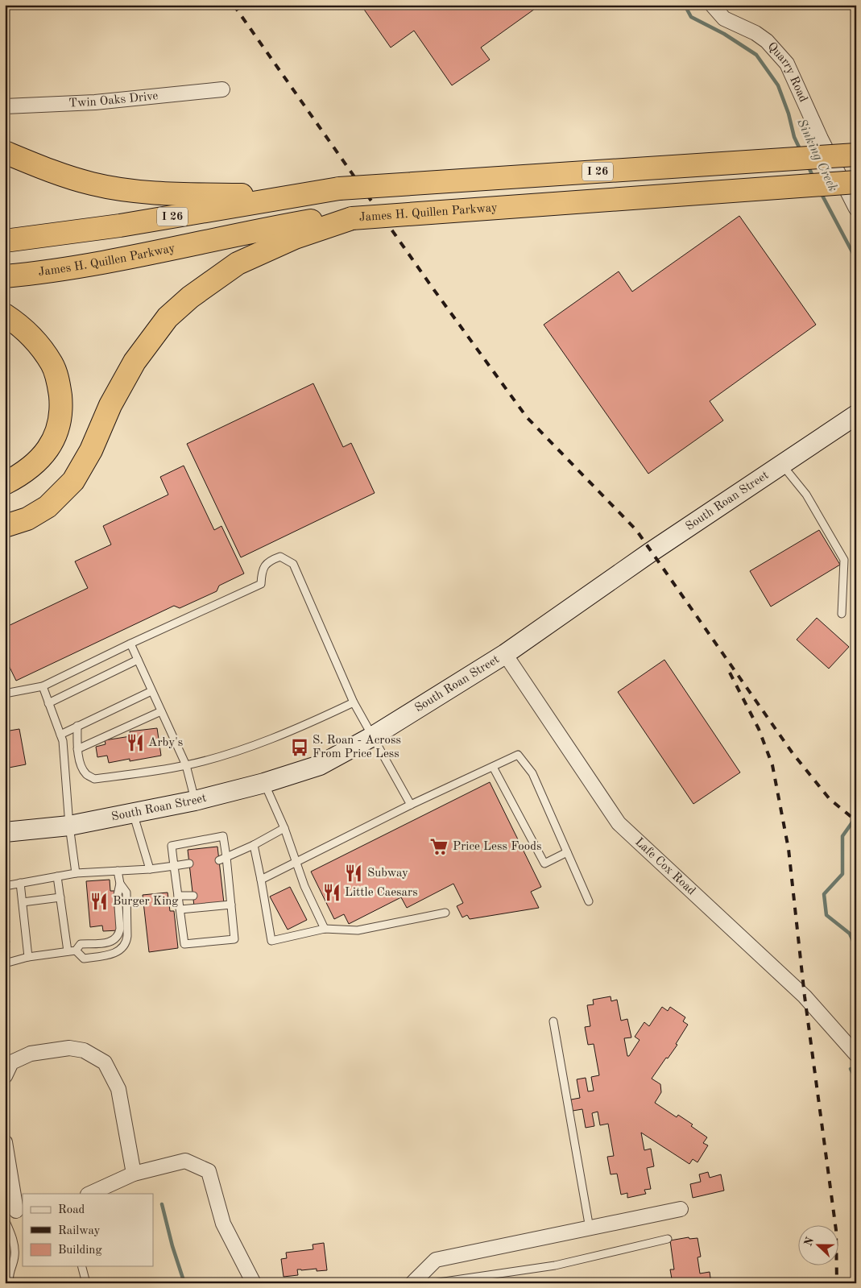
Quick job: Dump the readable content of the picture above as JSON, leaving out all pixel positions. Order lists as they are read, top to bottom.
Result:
{
  "streets": {
    "highway": ["I 26", "James H. Quillen Parkway"],
    "main road": ["South Roan Street"],
    "street": ["Quarry Road", "Twin Oaks Drive", "Lafe Cox Road"]
  },
  "crossings": [
    ["South Roan Street", "Lafe Cox Road"]
  ],
  "water": ["Sinking Creek"],
  "places": {
    "restaurant": [
      "Arby's",
      "Subway",
      "Little Caesars",
      "Burger King"
    ],
    "bus stop": ["S. Roan - Across From Price Less"],
    "supermarket": ["Price Less Foods"]
  },
  "legend": ["Road", "Railway", "Building"],
  "north": "left"
}
